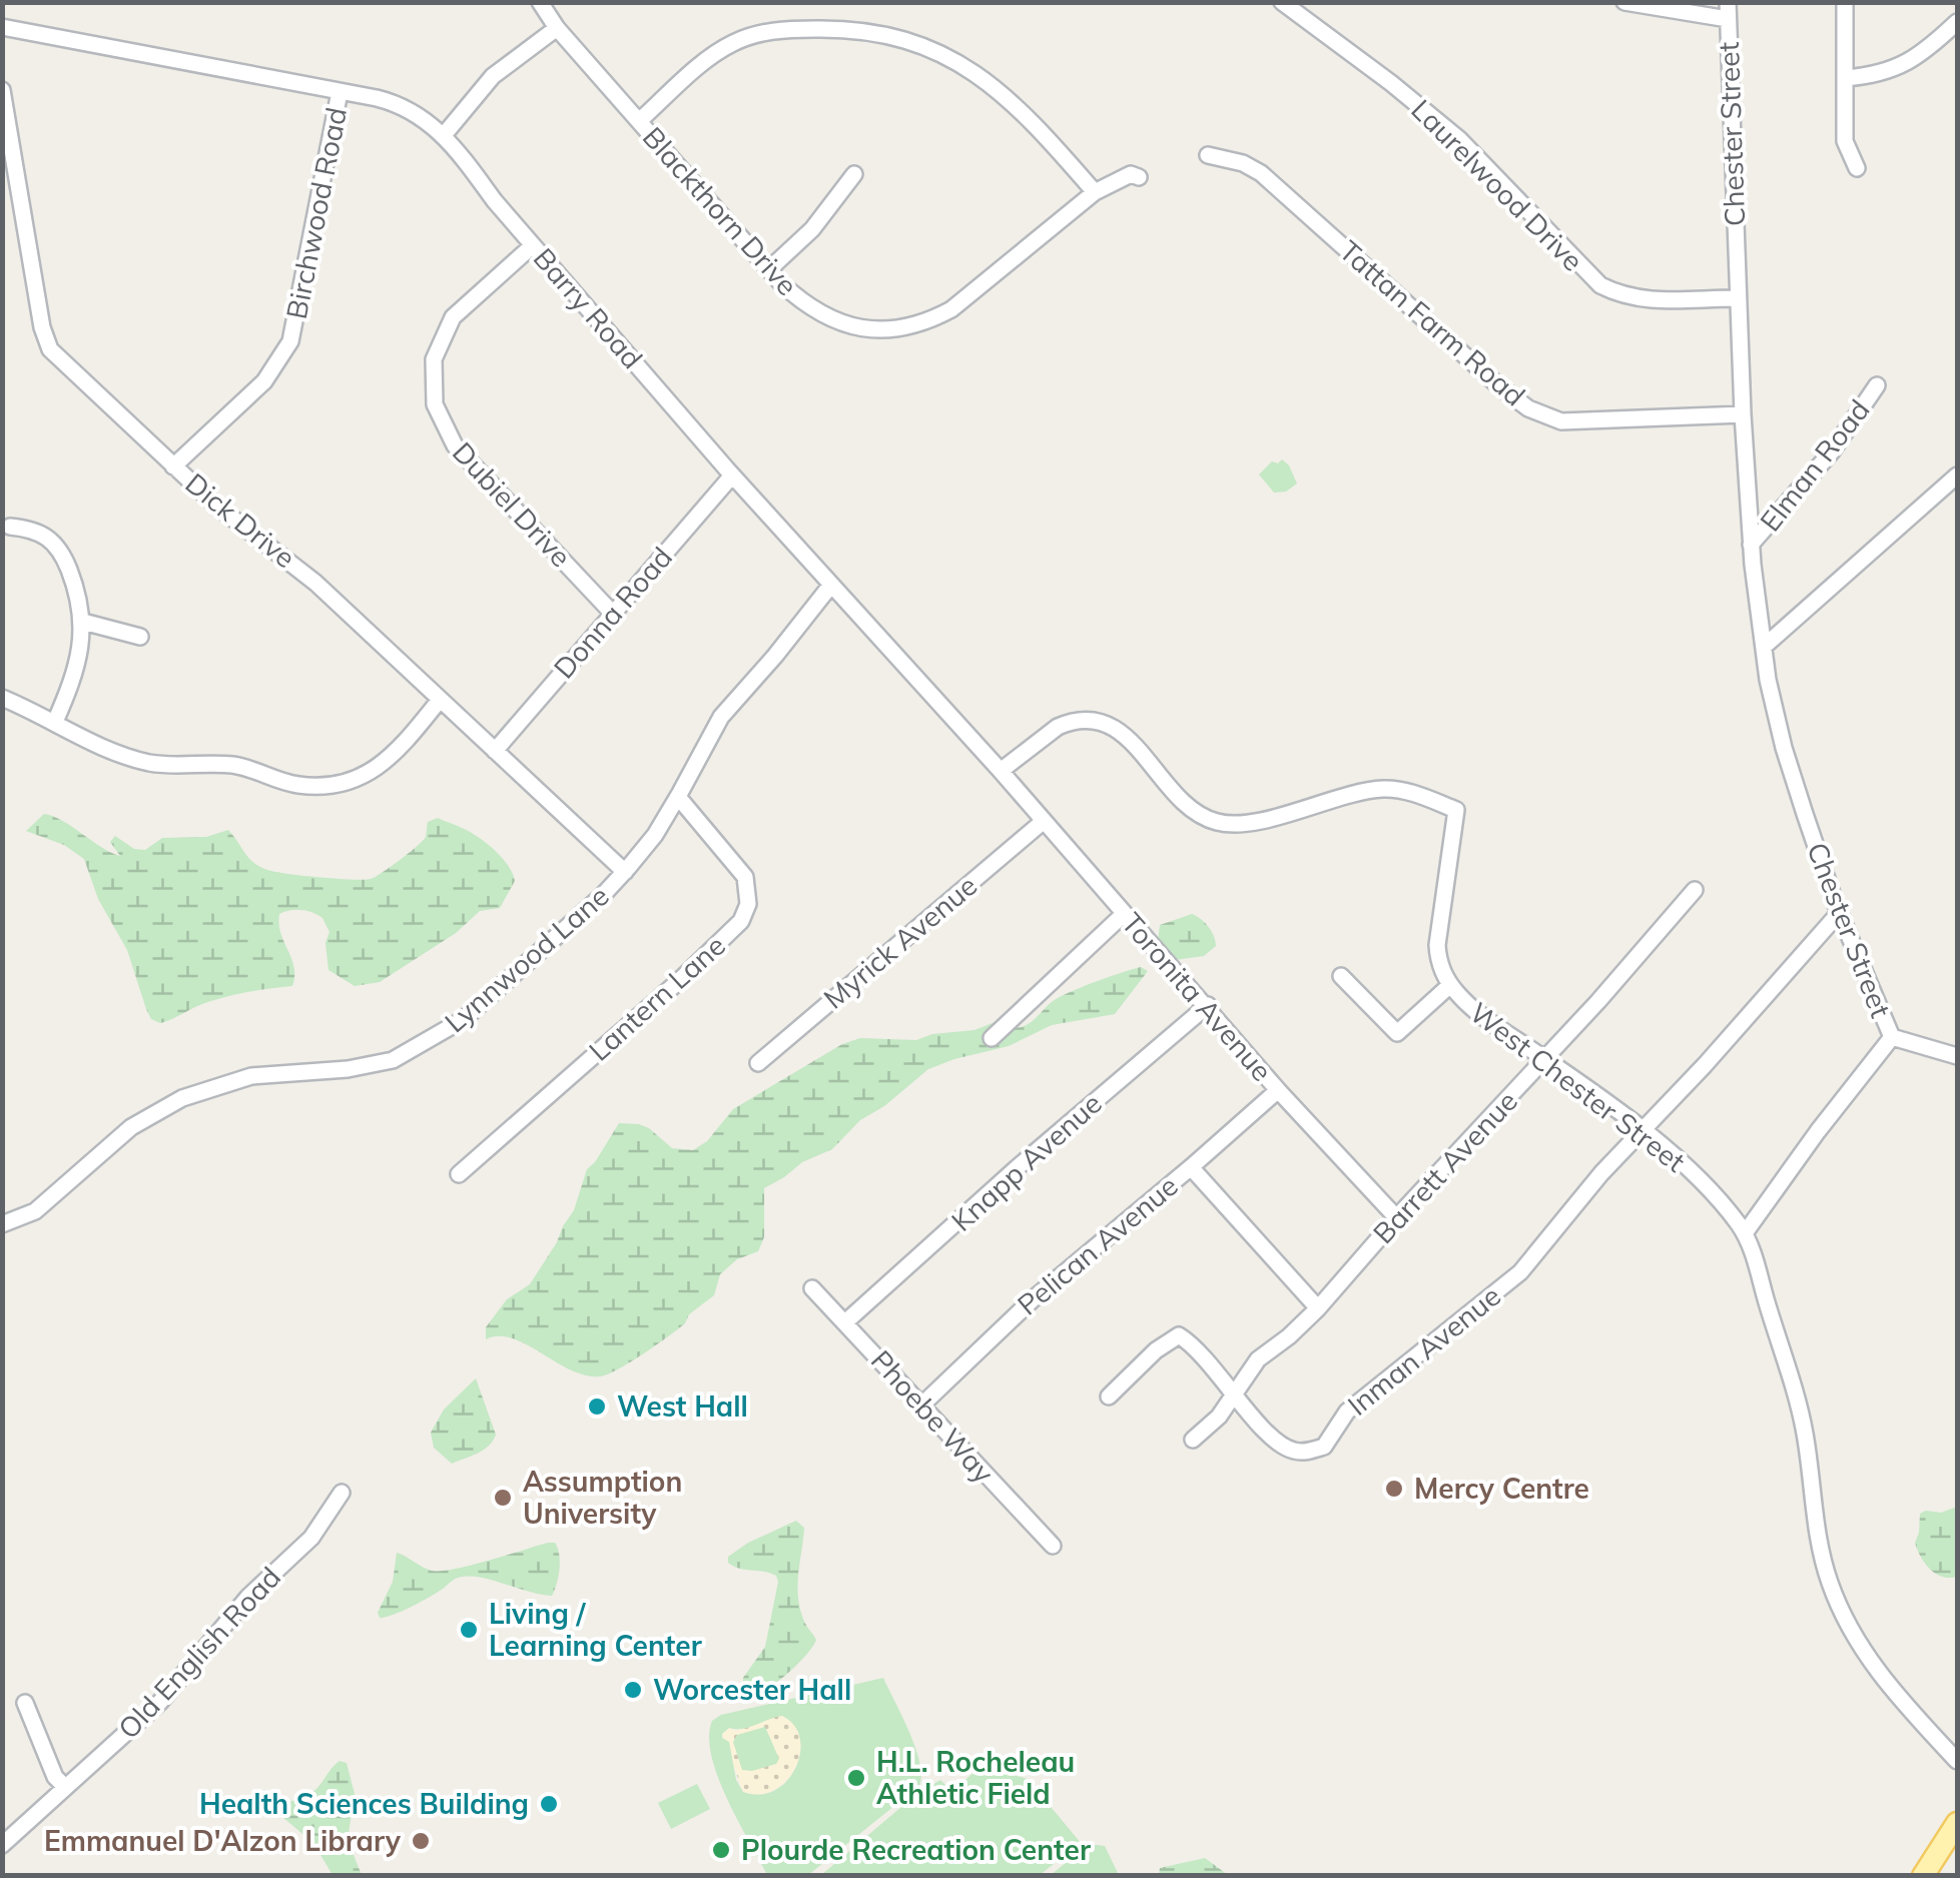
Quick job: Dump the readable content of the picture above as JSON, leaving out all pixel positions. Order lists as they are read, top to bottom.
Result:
{
  "streets": {
    "street": [
      "Chester Street",
      "Laurelwood Drive",
      "Blackthorn Drive",
      "Birchwood Road",
      "Barry Road",
      "Tattan Farm Road",
      "Elman Road",
      "Dubiel Drive",
      "Dick Drive",
      "Donna Road",
      "Myrick Avenue",
      "Lynnwood Lane",
      "Toronita Avenue",
      "Lantern Lane",
      "West Chester Street",
      "Knapp Avenue",
      "Barrett Avenue",
      "Pelican Avenue",
      "Inman Avenue",
      "Phoebe Way",
      "Old English Road"
    ]
  },
  "crossings": [
    ["Chester Street", "Laurelwood Drive"],
    ["Chester Street", "Tattan Farm Road"],
    ["Chester Street", "Elman Road"],
    ["Chester Street", "West Chester Street"],
    ["Chester Street", "Inman Avenue"],
    ["Birchwood Road", "Barry Road"],
    ["Birchwood Road", "Dick Drive"],
    ["Barry Road", "Dubiel Drive"],
    ["Barry Road", "Donna Road"],
    ["Barry Road", "Lynnwood Lane"],
    ["Barry Road", "Toronita Avenue"],
    ["Barry Road", "West Chester Street"],
    ["Dubiel Drive", "Donna Road"],
    ["Dick Drive", "Donna Road"],
    ["Dick Drive", "Lynnwood Lane"],
    ["Myrick Avenue", "Toronita Avenue"],
    ["Lynnwood Lane", "Lantern Lane"],
    ["Toronita Avenue", "West Chester Street"],
    ["Toronita Avenue", "Knapp Avenue"],
    ["Toronita Avenue", "Barrett Avenue"],
    ["Toronita Avenue", "Pelican Avenue"],
    ["West Chester Street", "Barrett Avenue"],
    ["West Chester Street", "Inman Avenue"],
    ["Knapp Avenue", "Phoebe Way"],
    ["Barrett Avenue", "Inman Avenue"],
    ["Pelican Avenue", "Phoebe Way"]
  ],
  "places": [
    "West Hall",
    "Mercy Centre",
    "Assumption University",
    "Living / Learning Center",
    "Worcester Hall",
    "H.L. Rocheleau Athletic Field",
    "Health Sciences Building",
    "Emmanuel D'Alzon Library",
    "Plourde Recreation Center"
  ]
}
